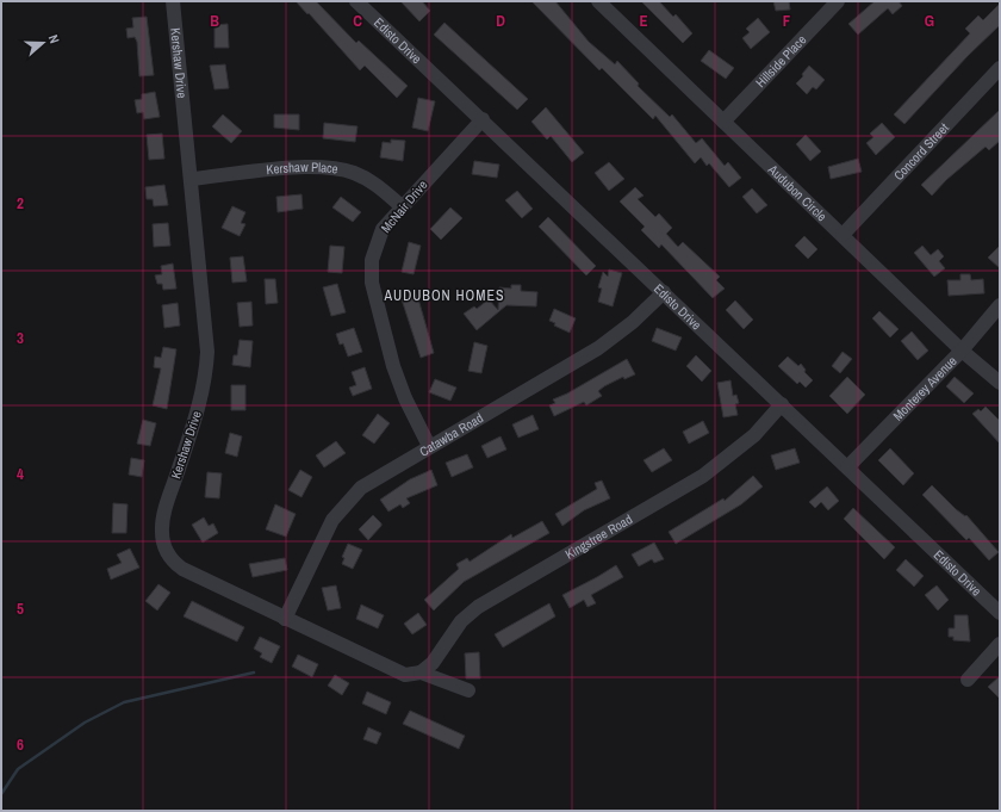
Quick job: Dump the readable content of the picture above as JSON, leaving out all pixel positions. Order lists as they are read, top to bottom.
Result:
{
  "streets": {
    "street": [
      "Edisto Drive",
      "Hillside Place",
      "Kershaw Drive",
      "Concord Street",
      "Kershaw Place",
      "Audubon Circle",
      "McNair Drive",
      "Monterey Avenue",
      "Catawba Road",
      "Kingstree Road"
    ]
  },
  "crossings": [
    ["Edisto Drive", "McNair Drive"],
    ["Edisto Drive", "Monterey Avenue"],
    ["Edisto Drive", "Catawba Road"],
    ["Edisto Drive", "Kingstree Road"],
    ["Hillside Place", "Audubon Circle"],
    ["Kershaw Drive", "Kershaw Place"],
    ["Kershaw Drive", "Catawba Road"],
    ["Kershaw Drive", "Kingstree Road"],
    ["Concord Street", "Audubon Circle"],
    ["Kershaw Place", "McNair Drive"],
    ["Audubon Circle", "Monterey Avenue"],
    ["McNair Drive", "Catawba Road"]
  ],
  "districts": ["AUDUBON HOMES"],
  "north": "right",
  "grid": {
    "columns": [
      "B",
      "C",
      "D",
      "E",
      "F",
      "G"
    ],
    "rows": [
      "2",
      "3",
      "4",
      "5",
      "6"
    ]
  }
}
